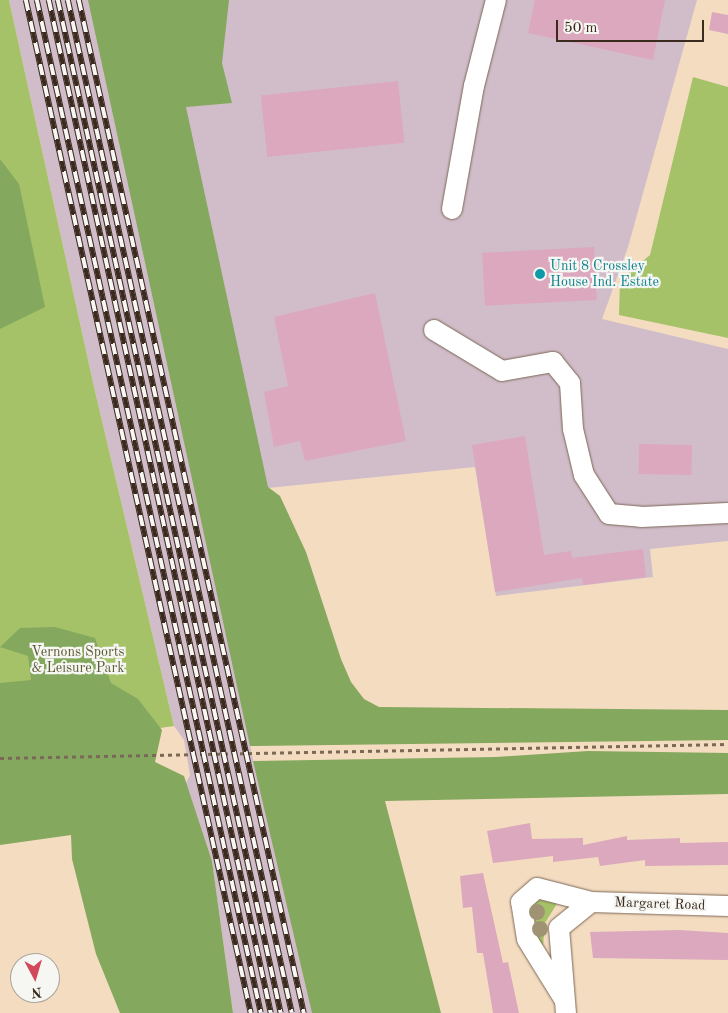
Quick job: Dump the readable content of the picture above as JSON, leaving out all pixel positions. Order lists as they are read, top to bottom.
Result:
{
  "streets": {
    "street": ["Margaret Road"]
  },
  "parks": ["Vernons Sports & Leisure Park"],
  "places": ["Unit 8 Crossley House Ind. Estate"],
  "scale_bar": "50 m",
  "north": "bottom"
}
